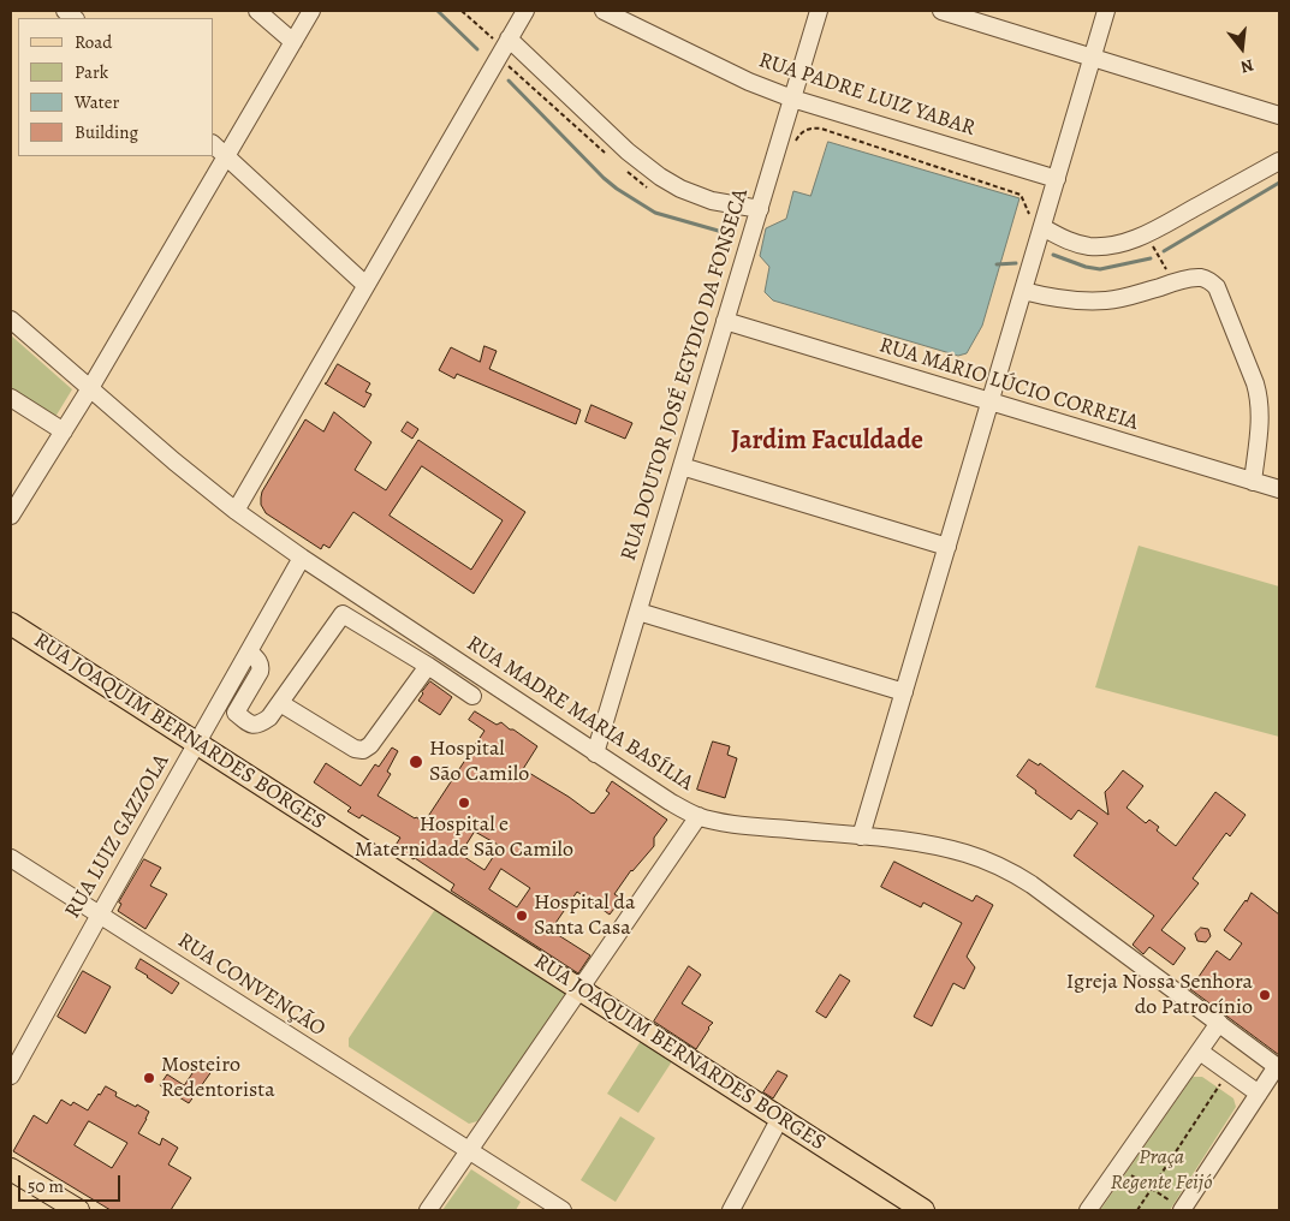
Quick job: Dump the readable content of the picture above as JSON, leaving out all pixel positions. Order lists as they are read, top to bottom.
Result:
{
  "streets": {
    "main road": ["RUA JOAQUIM BERNARDES BORGES"],
    "street": [
      "RUA PADRE LUIZ YABAR",
      "RUA DOUTOR JOSÉ EGYDIO DA FONSECA",
      "RUA MÁRIO LÚCIO CORREIA",
      "RUA MADRE MARIA BASÍLIA",
      "RUA LUIZ GAZZOLA",
      "RUA CONVENÇÃO"
    ]
  },
  "crossings": [
    ["RUA PADRE LUIZ YABAR", "RUA DOUTOR JOSÉ EGYDIO DA FONSECA"],
    ["RUA DOUTOR JOSÉ EGYDIO DA FONSECA", "RUA MÁRIO LÚCIO CORREIA"],
    ["RUA DOUTOR JOSÉ EGYDIO DA FONSECA", "RUA MADRE MARIA BASÍLIA"],
    ["RUA MADRE MARIA BASÍLIA", "RUA LUIZ GAZZOLA"],
    ["RUA JOAQUIM BERNARDES BORGES", "RUA LUIZ GAZZOLA"],
    ["RUA LUIZ GAZZOLA", "RUA CONVENÇÃO"]
  ],
  "districts": ["Jardim Faculdade"],
  "parks": ["Praça Regente Feijó"],
  "places": [
    "Hospital São Camilo",
    "Hospital e Maternidade São Camilo",
    "Hospital da Santa Casa",
    "Igreja Nossa Senhora do Patrocínio",
    "Mosteiro Redentorista"
  ],
  "legend": [
    "Road",
    "Park",
    "Water",
    "Building"
  ],
  "scale_bar": "50 m",
  "north": "bottom"
}
